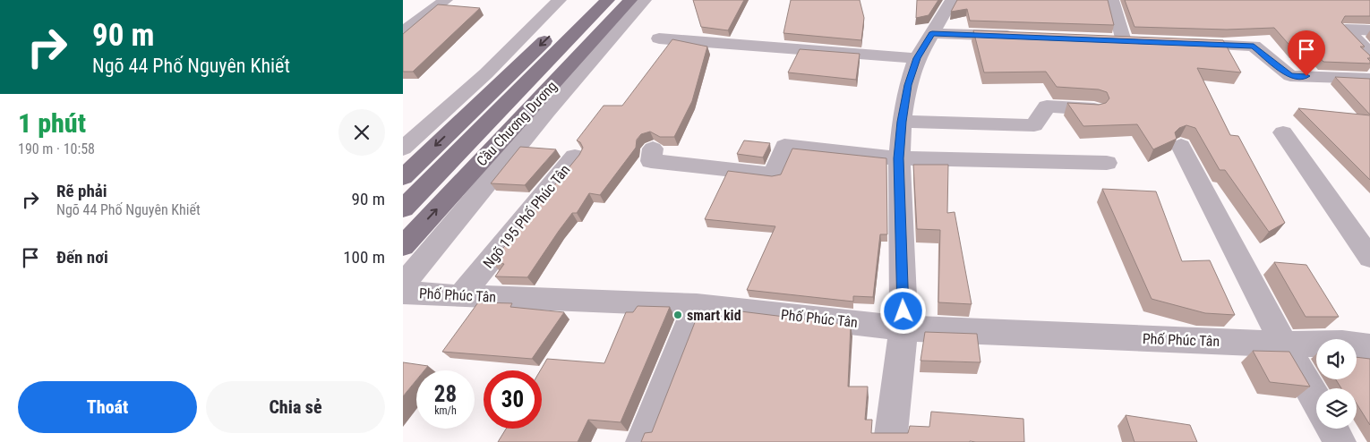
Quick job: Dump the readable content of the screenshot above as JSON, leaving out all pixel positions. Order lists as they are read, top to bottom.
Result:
{
  "streets": {
    "main road": ["Cầu Chương Dương"],
    "street": ["Ngõ 195 Phố Phúc Tân", "Phố Phúc Tân"]
  },
  "crossings": [
    ["Ngõ 195 Phố Phúc Tân", "Phố Phúc Tân"]
  ],
  "places": ["smart kid"],
  "page": {
    "turn": ["90 m", "Ngõ 44 Phố Nguyên Khiết"],
    "heading": ["1 phút", "190 m · 10:58"],
    "list": [
      {
        "name": "Rẽ phải",
        "note": "Ngõ 44 Phố Nguyên Khiết",
        "value": "90 m"
      },
      {
        "name": "Đến nơi",
        "value": "100 m"
      }
    ],
    "speed": "28 km/h",
    "limit": "30",
    "buttons": ["Thoát", "Chia sẻ"]
  }
}
